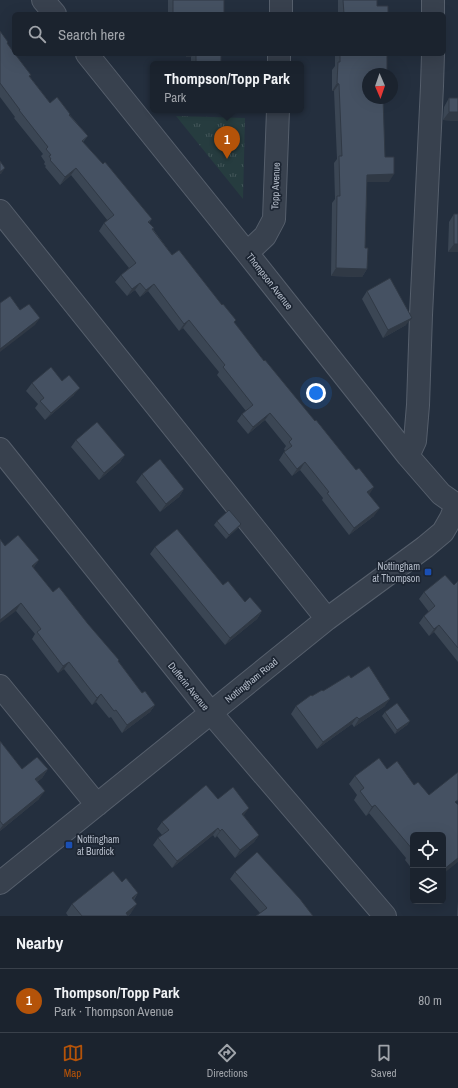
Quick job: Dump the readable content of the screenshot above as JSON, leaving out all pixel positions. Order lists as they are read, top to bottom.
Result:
{
  "streets": {
    "street": [
      "Topp Avenue",
      "Thompson Avenue",
      "Nottingham Road",
      "Dufferin Avenue"
    ]
  },
  "crossings": [
    ["Topp Avenue", "Thompson Avenue"],
    ["Thompson Avenue", "Nottingham Road"],
    ["Nottingham Road", "Dufferin Avenue"]
  ],
  "places": {
    "transit": ["Nottingham at Thompson", "Nottingham at Burdick"]
  },
  "north": "bottom",
  "page": {
    "search": "Search here",
    "popup": ["Thompson/Topp Park", "Park"],
    "pins": "1",
    "heading": "Nearby",
    "list": [
      {
        "mark": "1",
        "name": "Thompson/Topp Park",
        "note": "Park · Thompson Avenue",
        "value": "80 m"
      }
    ],
    "nav": ["Map", "Directions", "Saved"]
  }
}
